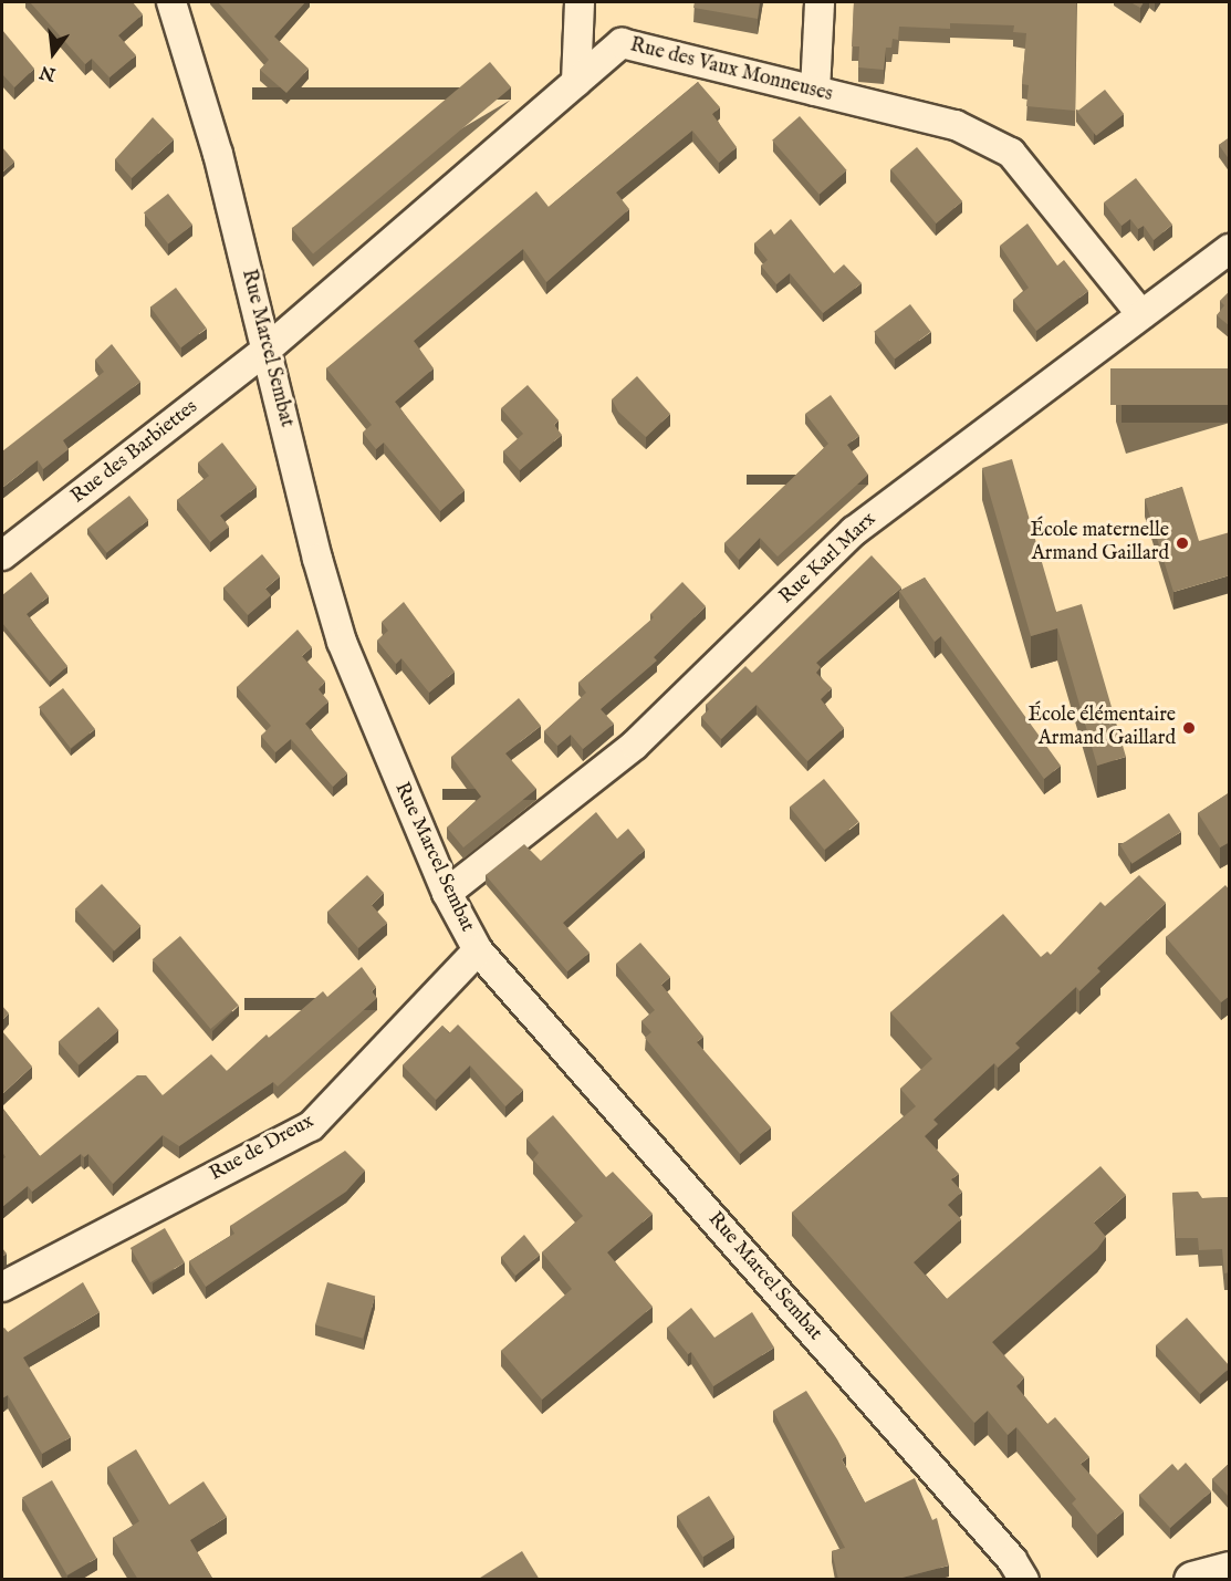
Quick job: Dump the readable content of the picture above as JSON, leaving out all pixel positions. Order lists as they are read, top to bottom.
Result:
{
  "streets": {
    "street": [
      "Rue des Vaux Monneuses",
      "Rue Marcel Sembat",
      "Rue des Barbiettes",
      "Rue Karl Marx",
      "Rue de Dreux"
    ]
  },
  "crossings": [
    ["Rue des Vaux Monneuses", "Rue Marcel Sembat"],
    ["Rue des Vaux Monneuses", "Rue des Barbiettes"],
    ["Rue des Vaux Monneuses", "Rue Karl Marx"],
    ["Rue Marcel Sembat", "Rue des Barbiettes"],
    ["Rue Marcel Sembat", "Rue Karl Marx"],
    ["Rue Marcel Sembat", "Rue de Dreux"]
  ],
  "places": ["École maternelle Armand Gaillard", "École élémentaire Armand Gaillard"],
  "north": "bottom"
}
